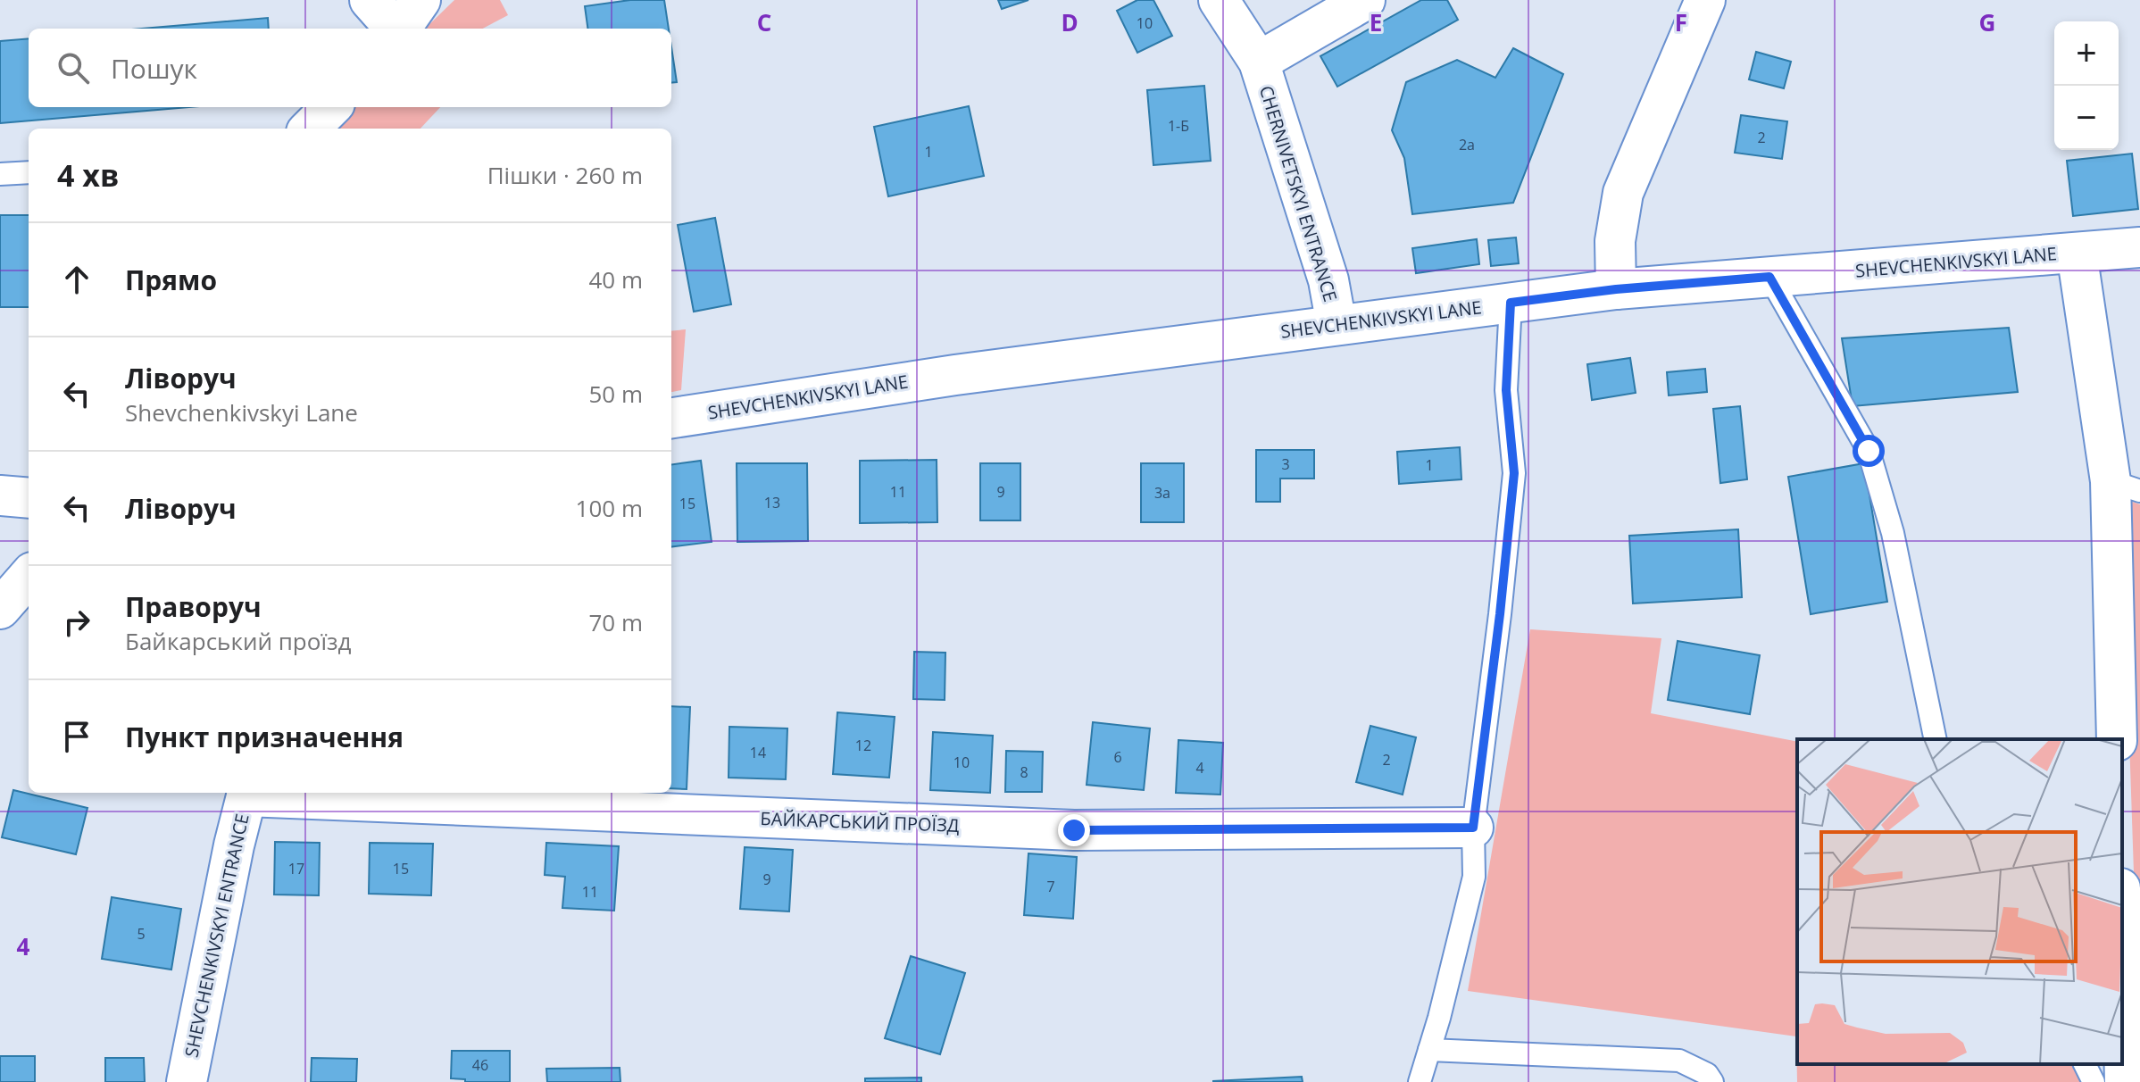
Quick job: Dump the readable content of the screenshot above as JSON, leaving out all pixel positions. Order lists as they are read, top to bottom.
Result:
{
  "streets": {
    "street": [
      "CHERNIVETSKYI ENTRANCE",
      "SHEVCHENKIVSKYI LANE",
      "БАЙКАРСЬКИЙ ПРОЇЗД",
      "SHEVCHENKIVSKYI ENTRANCE"
    ]
  },
  "crossings": [
    ["CHERNIVETSKYI ENTRANCE", "SHEVCHENKIVSKYI LANE"],
    ["БАЙКАРСЬКИЙ ПРОЇЗД", "SHEVCHENKIVSKYI ENTRANCE"]
  ],
  "house_numbers": [
    "10",
    "1-Б",
    "2",
    "2а",
    "1",
    "3",
    "1",
    "11",
    "9",
    "3а",
    "13",
    "15",
    "12",
    "14",
    "6",
    "2",
    "10",
    "4",
    "8",
    "17",
    "15",
    "9",
    "7",
    "11",
    "5",
    "46"
  ],
  "page": {
    "map_buttons": ["+", "−"],
    "search": "Пошук",
    "heading": ["4 хв", "Пішки · 260 m"],
    "list": [
      ["Прямо", "40 m"],
      ["Ліворуч", "Shevchenkivskyi Lane", "50 m"],
      ["Ліворуч", "100 m"],
      ["Праворуч", "Байкарський проїзд", "70 m"],
      "Пункт призначення"
    ]
  },
  "grid": {
    "columns": [
      "C",
      "D",
      "E",
      "F",
      "G"
    ],
    "rows": ["4"]
  }
}
